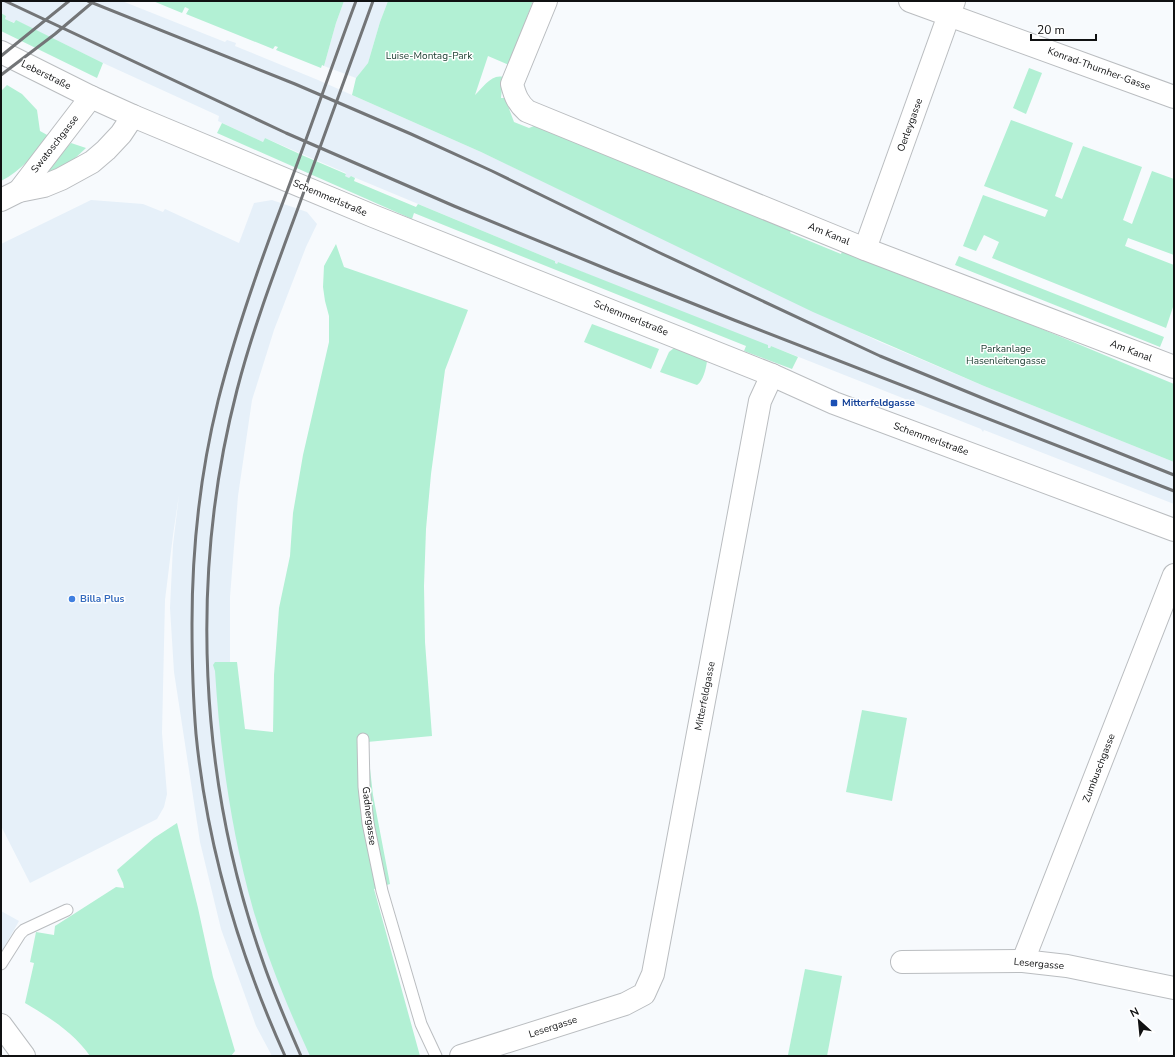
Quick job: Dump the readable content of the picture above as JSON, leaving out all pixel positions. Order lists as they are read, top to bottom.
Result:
{
  "streets": {
    "street": [
      "Konrad-Thurnher-Gasse",
      "Leberstraße",
      "Oerleygasse",
      "Swatoschgasse",
      "Schemmerlstraße",
      "Am Kanal",
      "Mitterfeldgasse",
      "Zumbuschgasse",
      "Lesergasse"
    ],
    "lane": ["Gadnergasse"]
  },
  "crossings": [
    ["Konrad-Thurnher-Gasse", "Oerleygasse"],
    ["Leberstraße", "Swatoschgasse"],
    ["Leberstraße", "Schemmerlstraße"],
    ["Oerleygasse", "Am Kanal"],
    ["Swatoschgasse", "Schemmerlstraße"],
    ["Schemmerlstraße", "Mitterfeldgasse"],
    ["Mitterfeldgasse", "Lesergasse"],
    ["Zumbuschgasse", "Lesergasse"]
  ],
  "parks": ["Luise-Montag-Park", "Parkanlage Hasenleitengasse"],
  "places": {
    "transit": ["Mitterfeldgasse"],
    "other": ["Billa Plus"]
  },
  "scale_bar": "20 m",
  "north": "top left"
}
